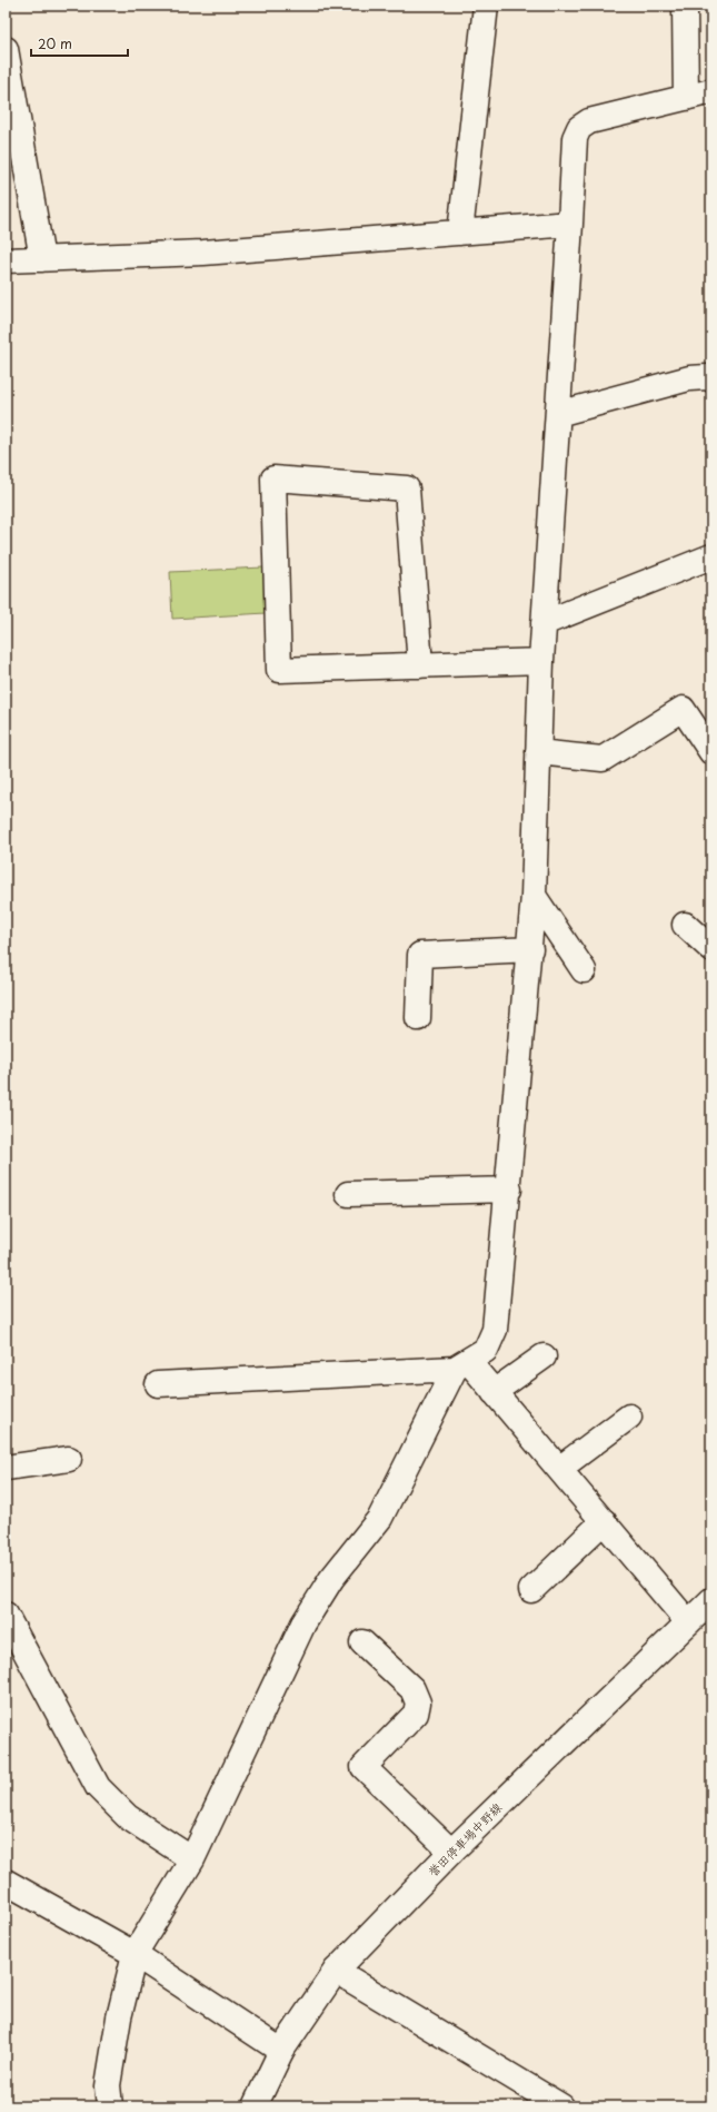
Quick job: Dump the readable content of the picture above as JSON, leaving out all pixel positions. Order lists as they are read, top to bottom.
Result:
{
  "streets": {
    "street": ["誉田停車場中野線"]
  },
  "scale_bar": "20 m"
}
